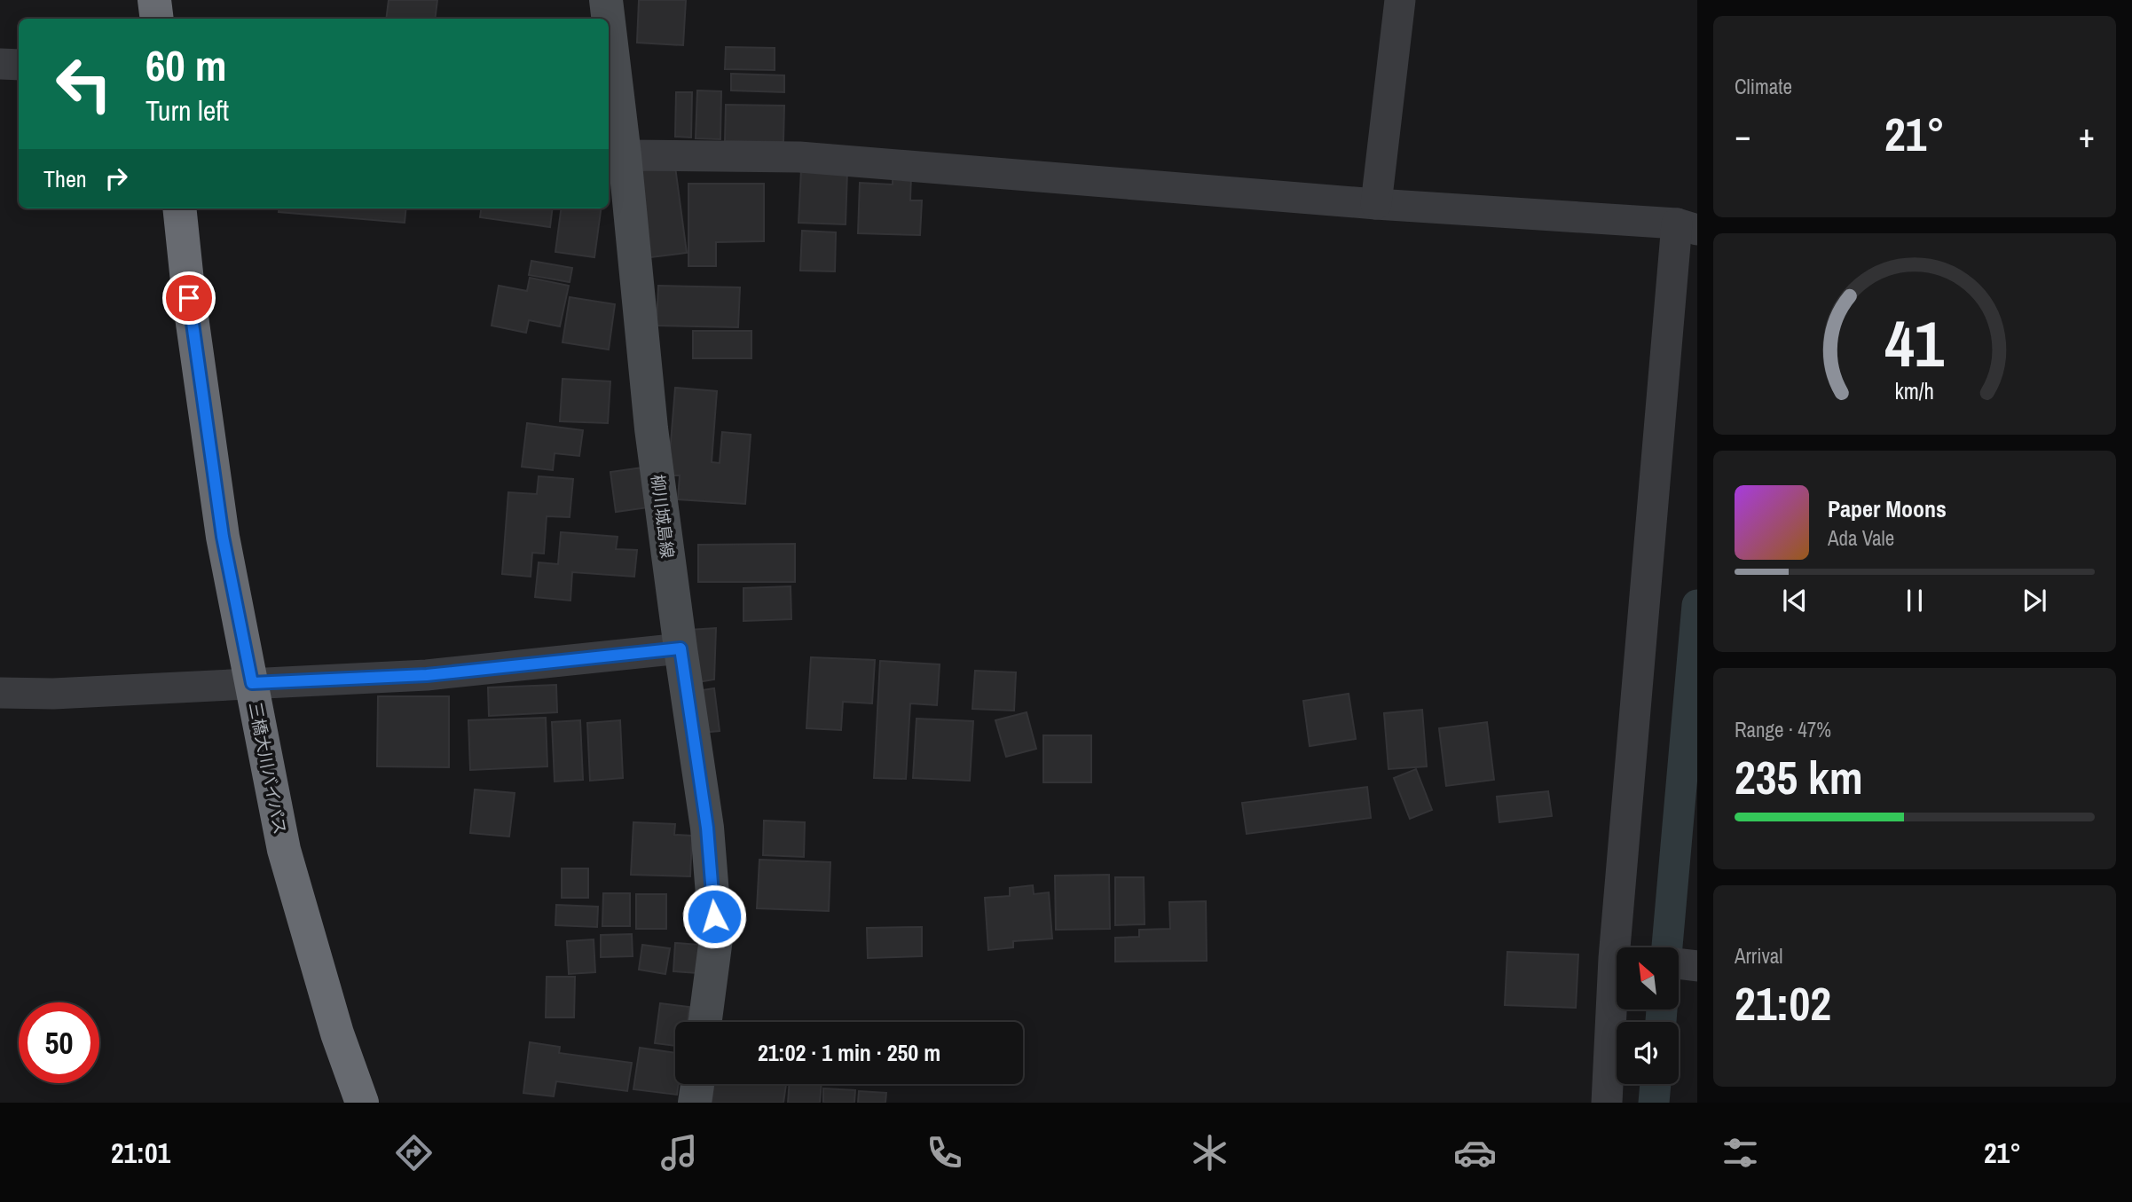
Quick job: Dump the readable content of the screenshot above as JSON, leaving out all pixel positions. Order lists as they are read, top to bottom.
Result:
{
  "streets": {
    "highway": ["三橋大川バイパス"],
    "main road": ["柳川城島線"]
  },
  "north": "top left",
  "page": {
    "tile": [
      "Climate",
      ["Range · 47%", "235 km"],
      ["Arrival", "21:02"]
    ],
    "turn": ["60 m", "Turn left"],
    "heat": ["−", "21°", "+"],
    "then": "Then",
    "song": ["Paper Moons", "Ada Vale"],
    "limit": "50",
    "trip": "21:02 · 1 min · 250 m",
    "tabs": ["21:01", "21°"],
    "gauge": ["41", "km/h"]
  }
}
